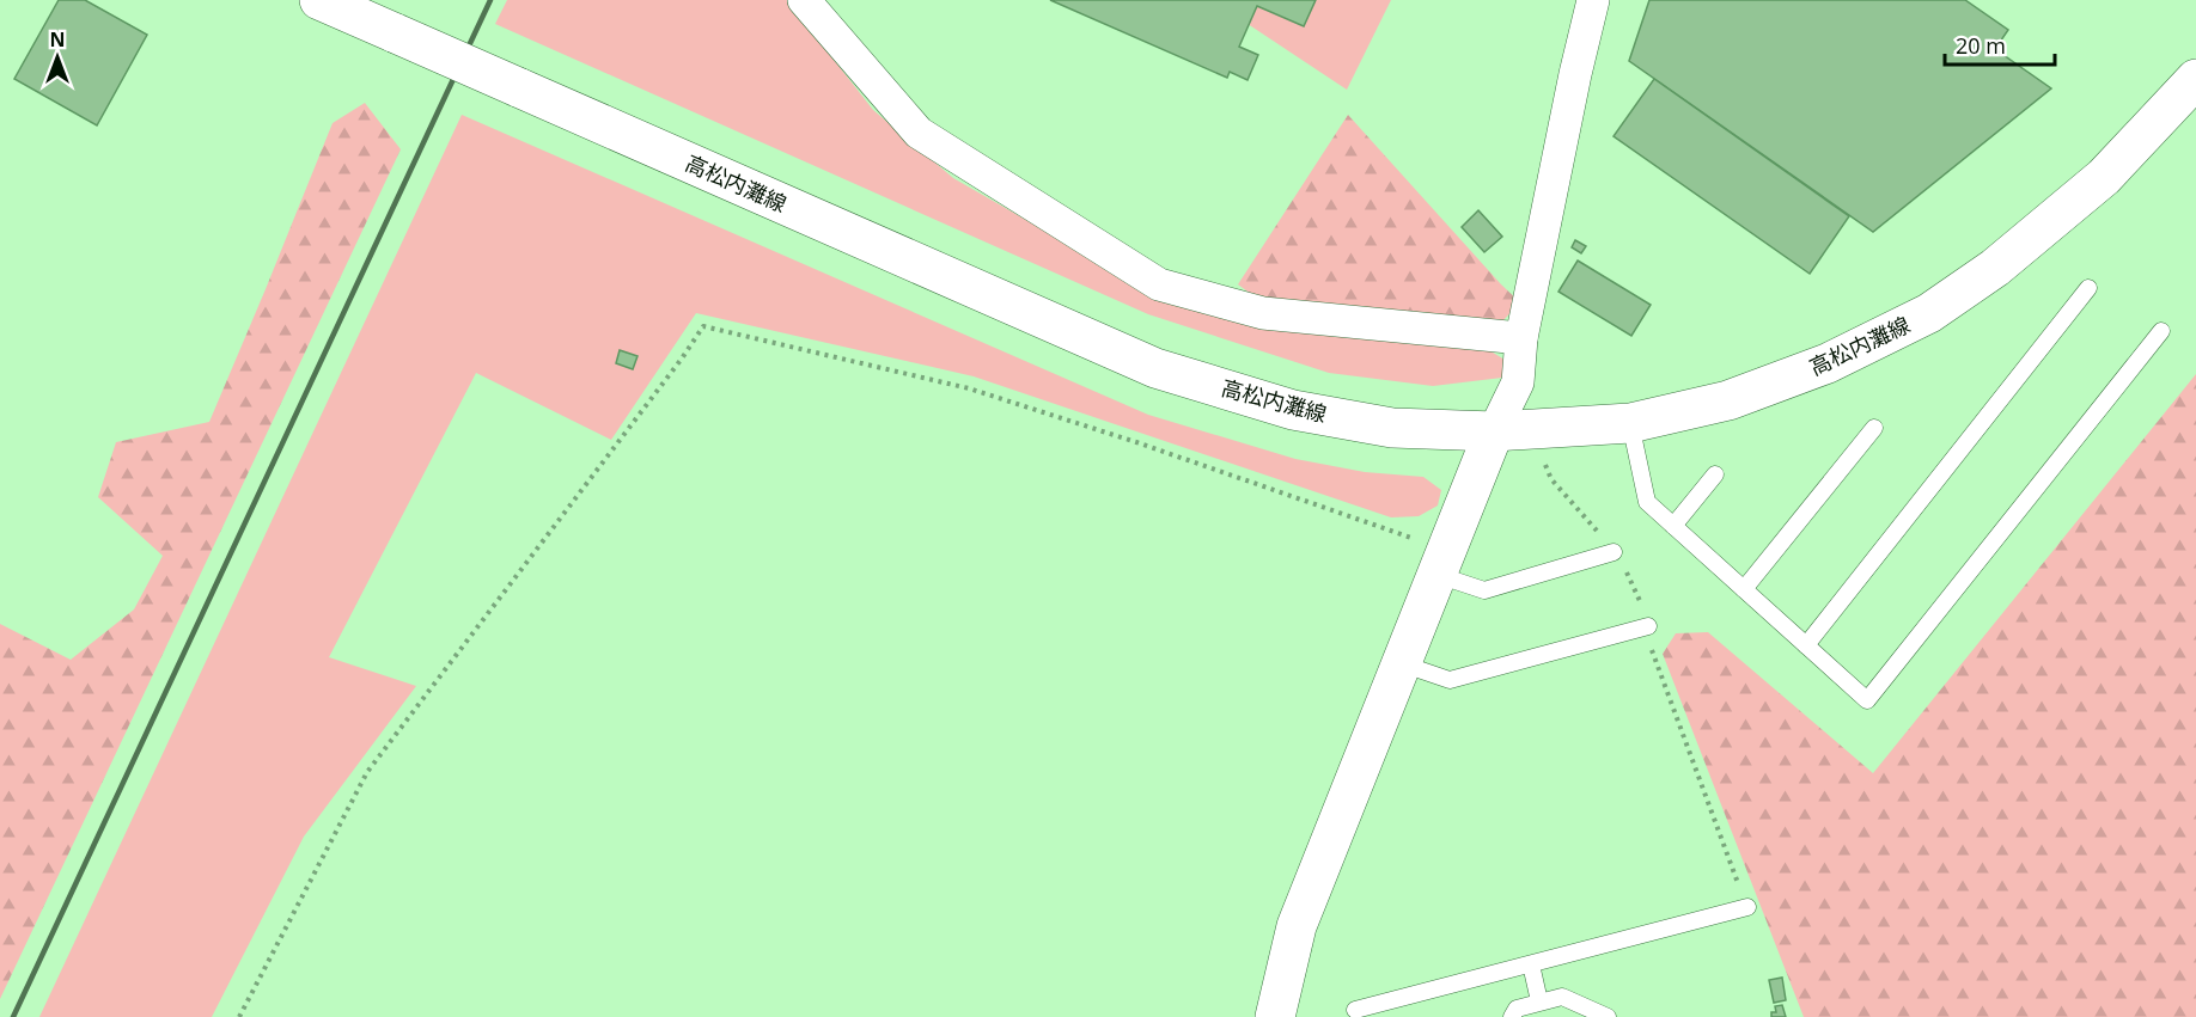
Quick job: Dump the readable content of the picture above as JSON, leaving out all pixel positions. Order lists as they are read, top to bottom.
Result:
{
  "streets": {
    "main road": ["高松内灘線"]
  },
  "scale_bar": "20 m",
  "north": "top"
}
